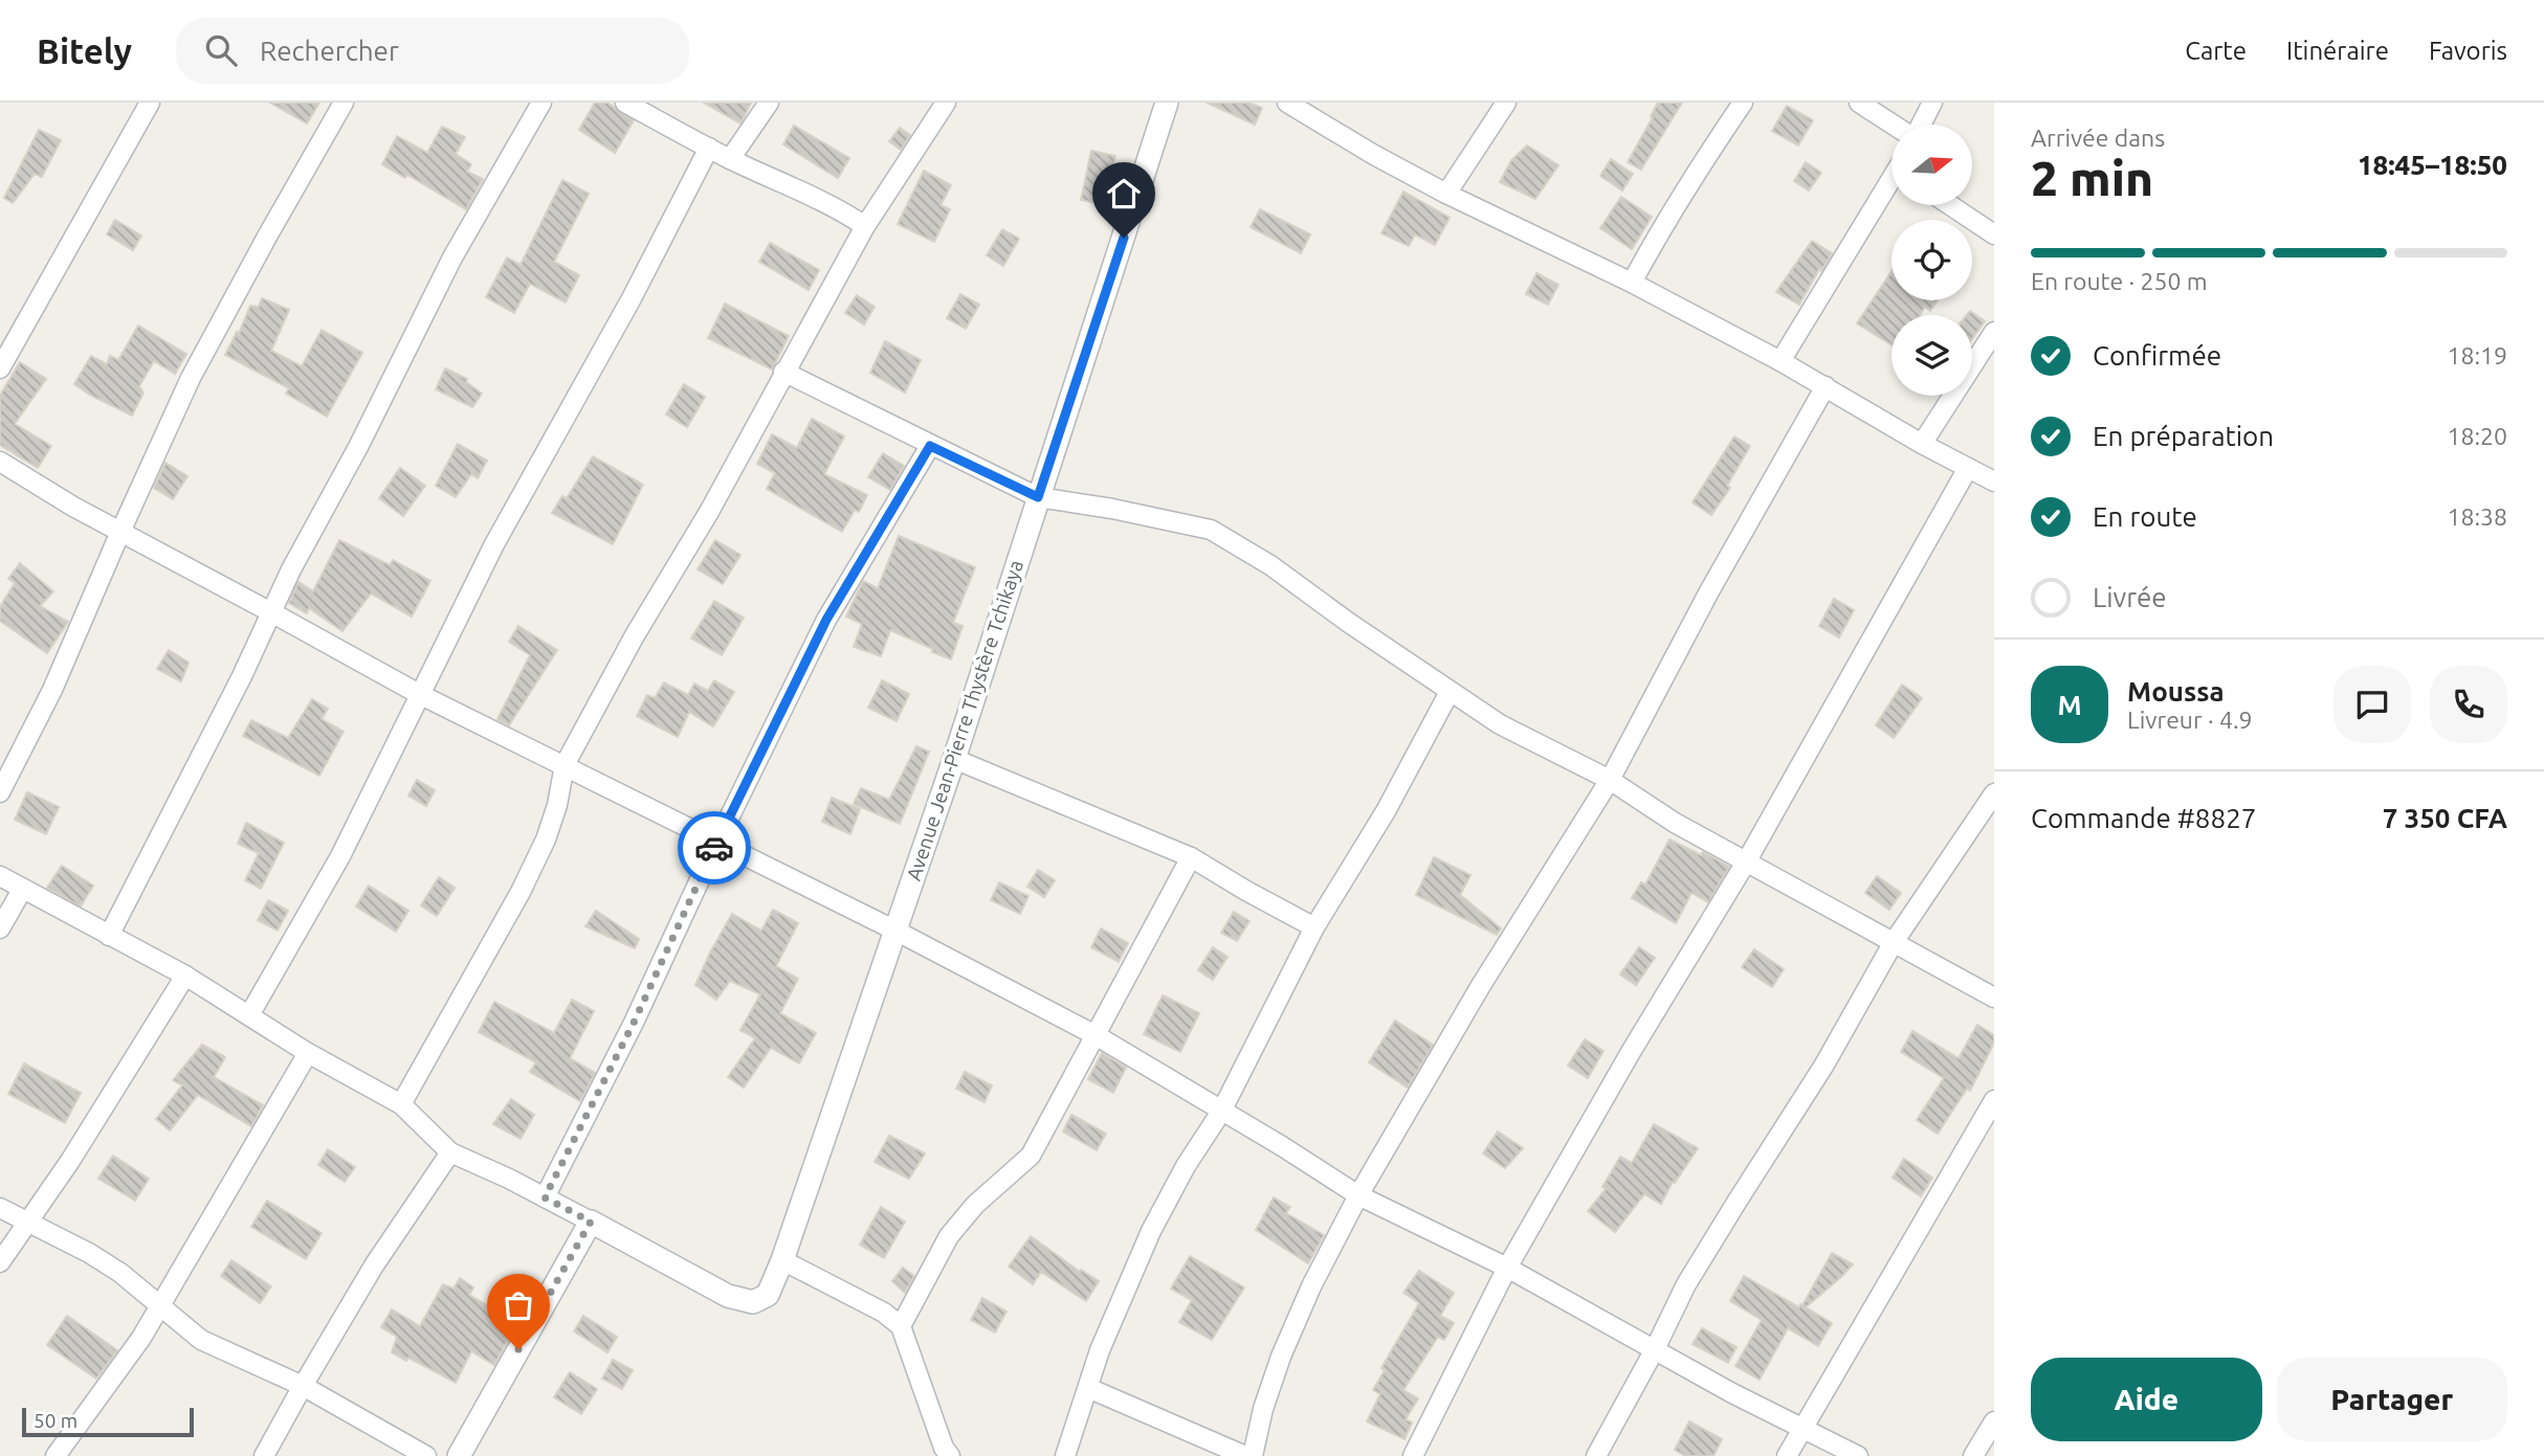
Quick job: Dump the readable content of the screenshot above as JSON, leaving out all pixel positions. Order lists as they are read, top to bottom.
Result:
{
  "streets": {
    "street": ["Avenue Jean-Pierre Thystère Tchikaya"]
  },
  "scale_bar": "50 m",
  "north": "right",
  "page": {
    "header": "Bitely",
    "search": "Rechercher",
    "nav": ["Carte", "Itinéraire", "Favoris"],
    "heading": ["2 min", "Arrivée dans", "18:45–18:50"],
    "panel": [
      "Moussa",
      "Livreur · 4.9",
      "Commande #8827",
      "7 350 CFA"
    ],
    "bar": "En route · 250 m",
    "list": [
      ["Confirmée", "18:19"],
      ["En préparation", "18:20"],
      ["En route", "18:38"],
      "Livrée"
    ],
    "round": "M",
    "buttons": ["Aide", "Partager"],
    "scale": "50 m"
  }
}
